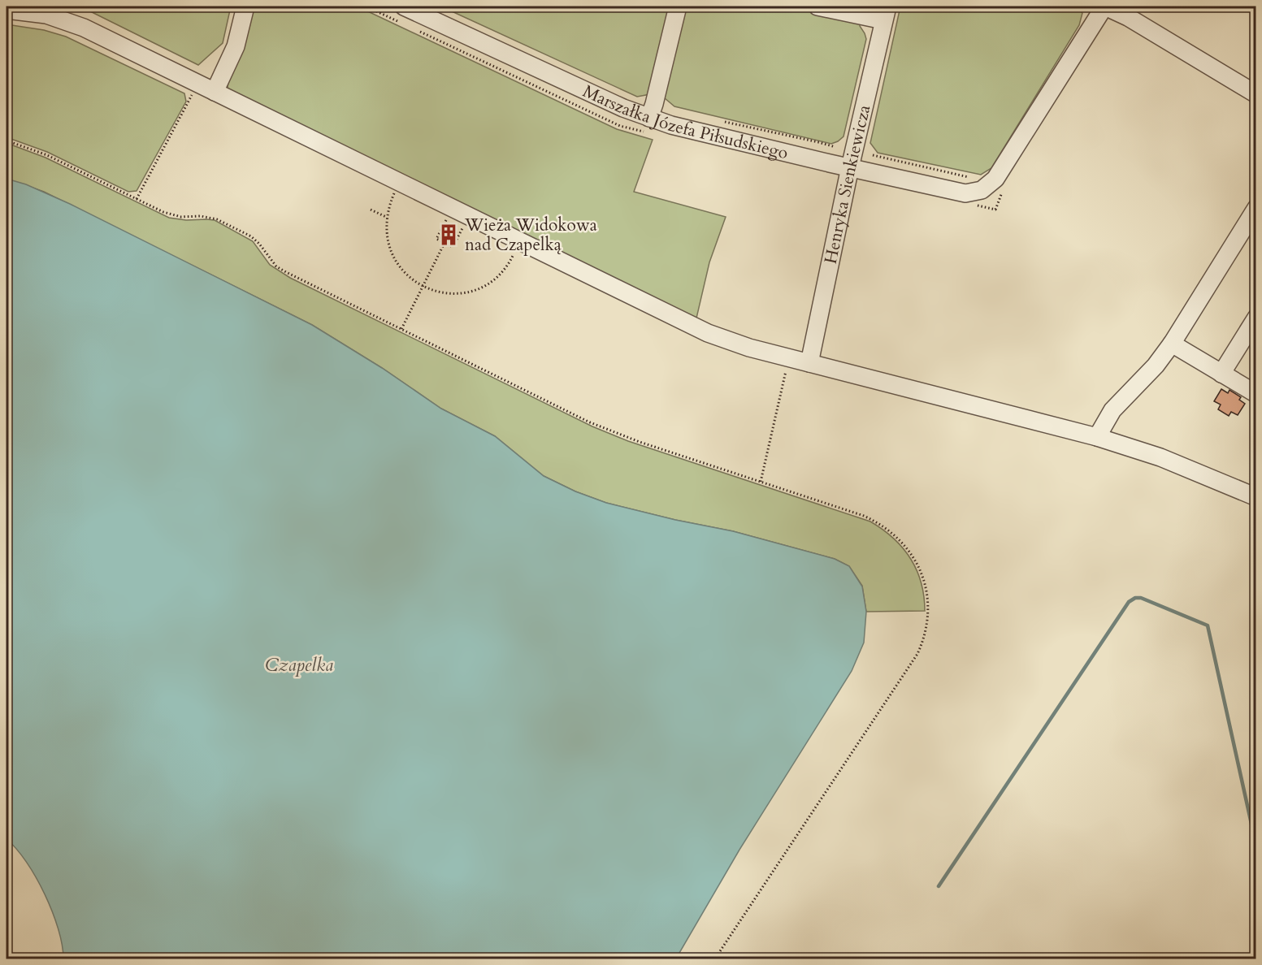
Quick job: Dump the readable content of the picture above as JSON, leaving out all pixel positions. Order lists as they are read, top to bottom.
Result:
{
  "streets": {
    "street": ["Marszałka Józefa Piłsudskiego", "Henryka Sienkiewicza"]
  },
  "crossings": [
    ["Marszałka Józefa Piłsudskiego", "Henryka Sienkiewicza"]
  ],
  "water": ["Czapelka"],
  "places": {
    "building": ["Wieża Widokowa nad Czapelką"]
  }
}
